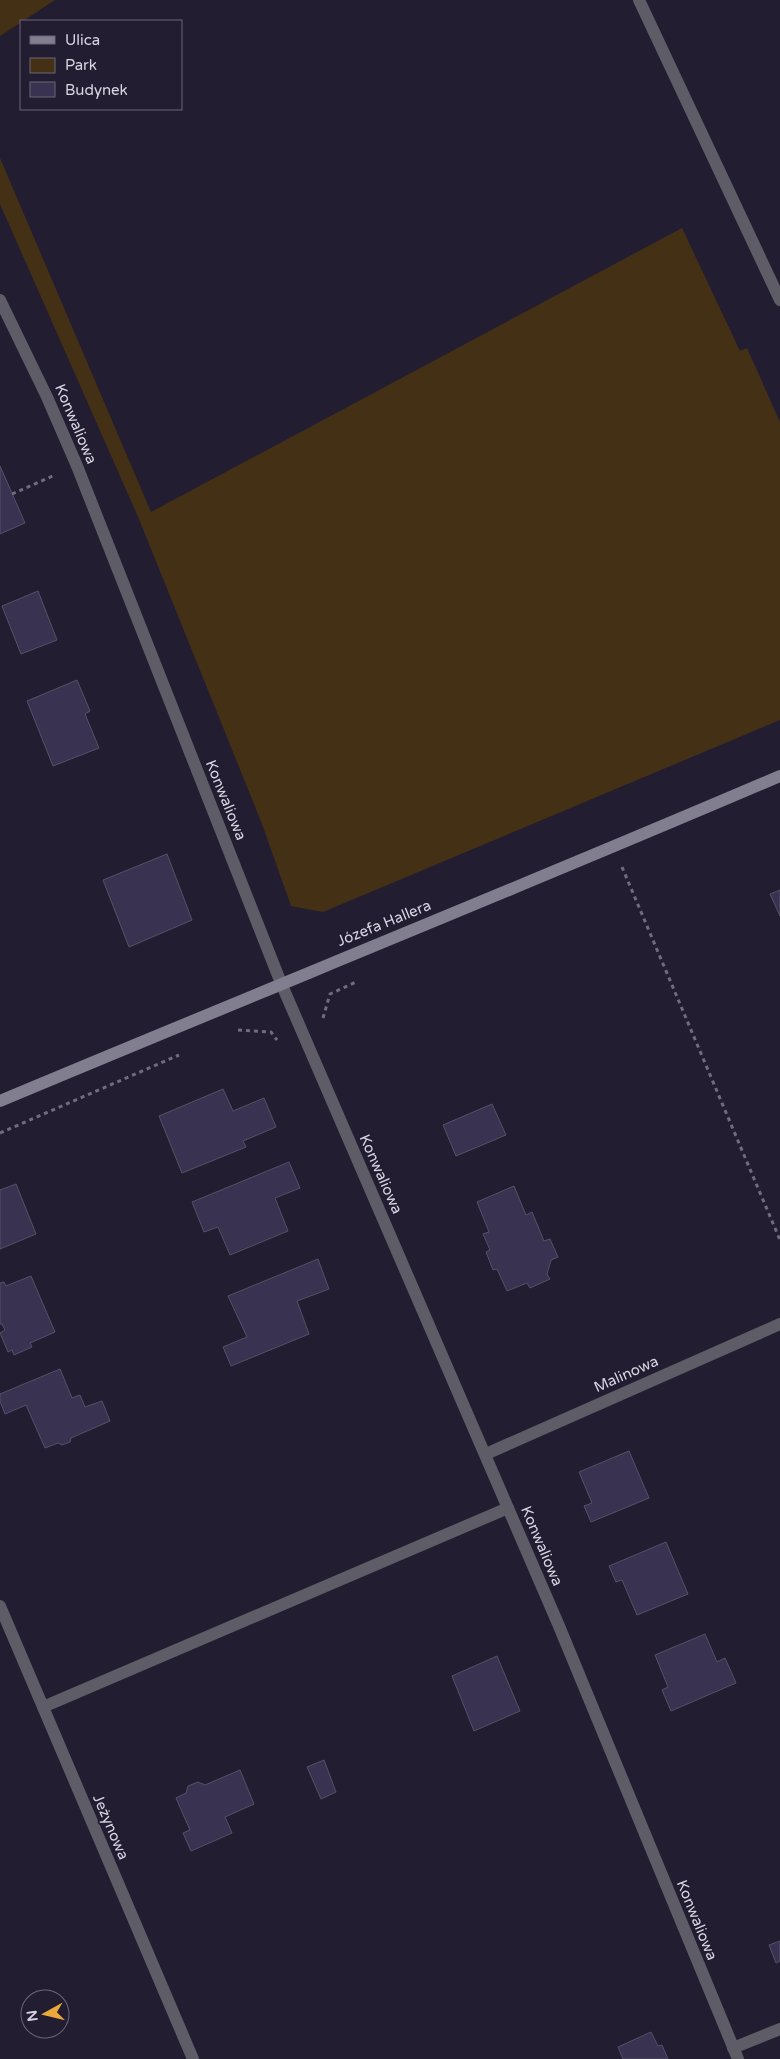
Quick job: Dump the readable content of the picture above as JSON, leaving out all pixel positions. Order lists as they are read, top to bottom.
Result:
{
  "streets": {
    "street": [
      "Konwaliowa",
      "Józefa Hallera",
      "Malinowa",
      "Jeżynowa"
    ]
  },
  "crossings": [
    ["Konwaliowa", "Józefa Hallera"],
    ["Konwaliowa", "Malinowa"]
  ],
  "legend": ["Ulica", "Park", "Budynek"],
  "north": "left"
}
